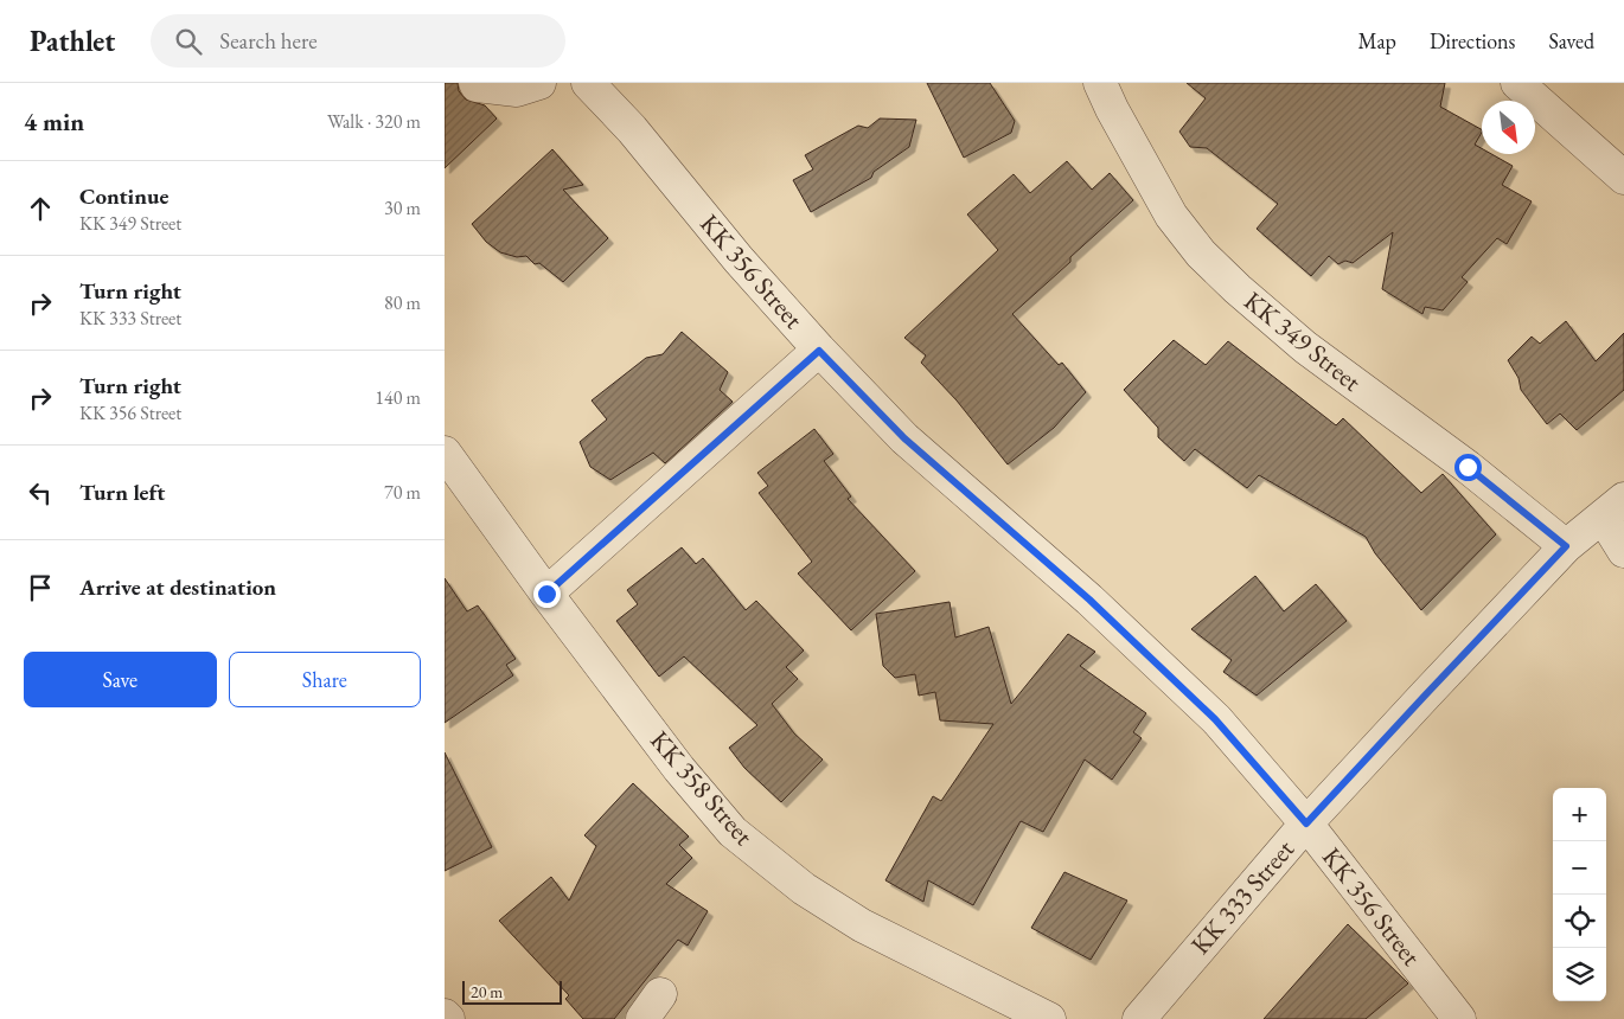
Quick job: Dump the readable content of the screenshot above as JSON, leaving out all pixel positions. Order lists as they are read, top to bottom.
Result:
{
  "streets": {
    "street": [
      "KK 356 Street",
      "KK 349 Street",
      "KK 358 Street",
      "KK 333 Street"
    ]
  },
  "crossings": [
    ["KK 356 Street", "KK 333 Street"],
    ["KK 349 Street", "KK 333 Street"]
  ],
  "scale_bar": "20 m",
  "north": "bottom right",
  "page": {
    "header": "Pathlet",
    "search": "Search here",
    "nav": ["Map", "Directions", "Saved"],
    "heading": ["4 min", "Walk · 320 m"],
    "list": [
      ["Continue", "KK 349 Street", "30 m"],
      ["Turn right", "KK 333 Street", "80 m"],
      ["Turn right", "KK 356 Street", "140 m"],
      ["Turn left", "70 m"],
      "Arrive at destination"
    ],
    "buttons": ["Save", "Share"],
    "map_buttons": ["+", "−"],
    "scale": "20 m"
  }
}
